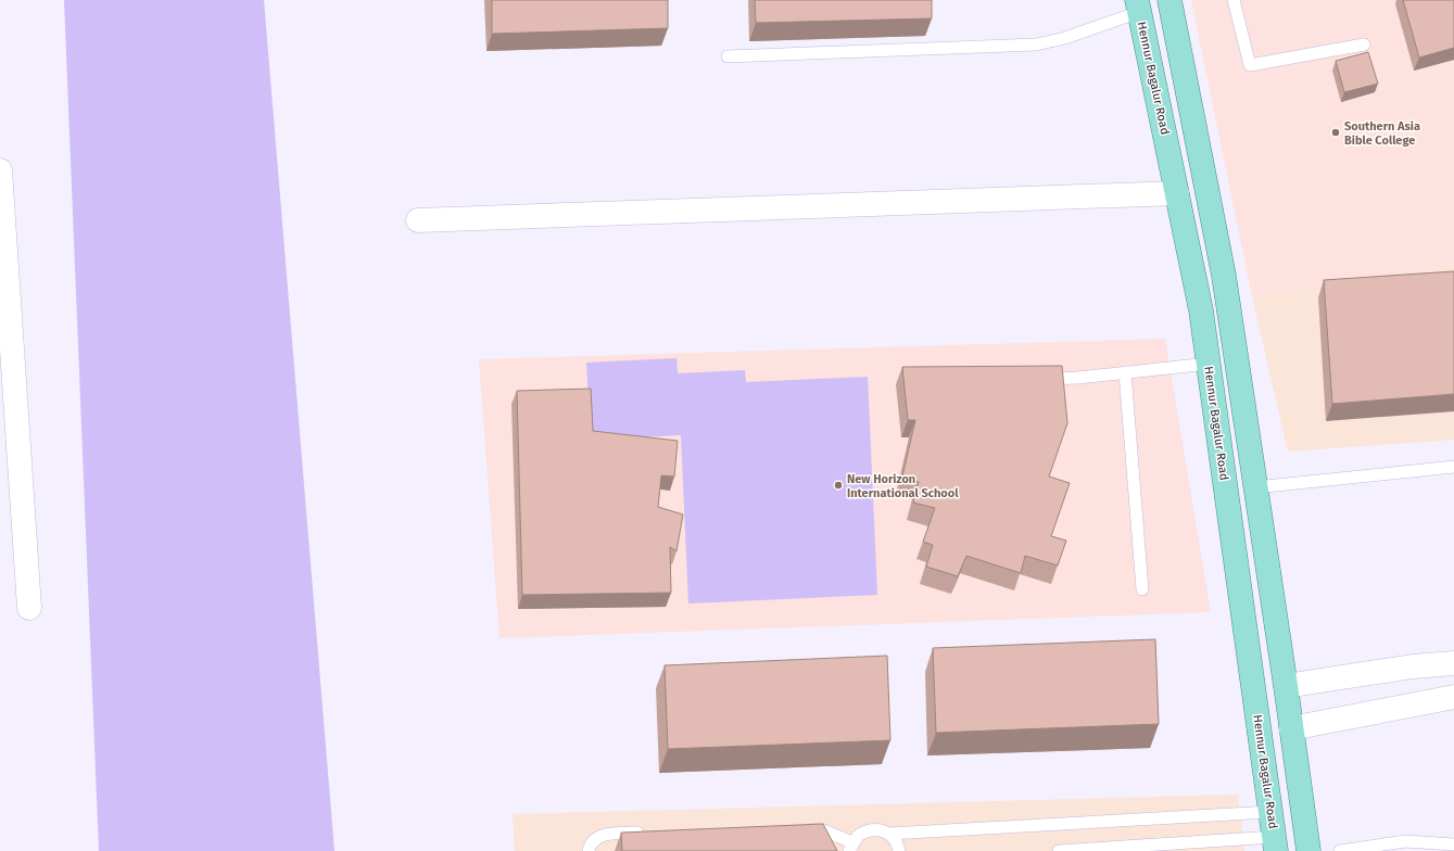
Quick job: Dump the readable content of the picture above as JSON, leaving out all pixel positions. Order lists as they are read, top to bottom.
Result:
{
  "streets": {
    "main road": ["Hennur Bagalur Road"]
  },
  "places": ["Southern Asia Bible College", "New Horizon International School"]
}
